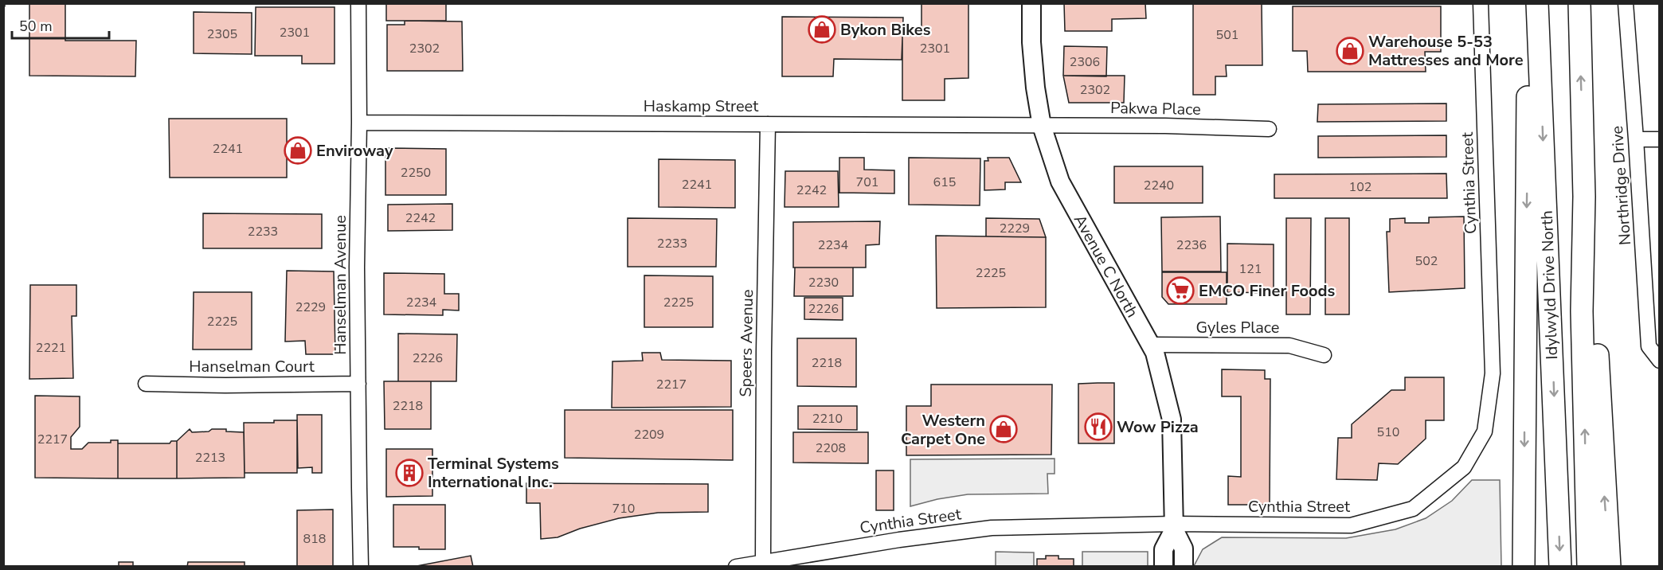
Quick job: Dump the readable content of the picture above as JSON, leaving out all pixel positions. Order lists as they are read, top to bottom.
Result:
{
  "streets": {
    "highway": ["Idylwyld Drive North"],
    "main road": ["Avenue C North"],
    "street": [
      "Haskamp Street",
      "Pakwa Place",
      "Cynthia Street",
      "Northridge Drive",
      "Hanselman Avenue",
      "Gyles Place",
      "Speers Avenue",
      "Hanselman Court"
    ]
  },
  "crossings": [
    ["Haskamp Street", "Pakwa Place"],
    ["Haskamp Street", "Avenue C North"],
    ["Haskamp Street", "Hanselman Avenue"],
    ["Haskamp Street", "Speers Avenue"],
    ["Pakwa Place", "Avenue C North"],
    ["Cynthia Street", "Avenue C North"],
    ["Cynthia Street", "Speers Avenue"],
    ["Avenue C North", "Gyles Place"],
    ["Hanselman Avenue", "Hanselman Court"]
  ],
  "places": {
    "shop": [
      "Bykon Bikes",
      "Warehouse 5-53 Mattresses and More",
      "Enviroway",
      "Western Carpet One"
    ],
    "supermarket": ["EMCO Finer Foods"],
    "restaurant": ["Wow Pizza"],
    "building": ["Terminal Systems International Inc."]
  },
  "house_numbers": [
    "2301",
    "2305",
    "501",
    "2302",
    "2301",
    "2306",
    "2302",
    "2241",
    "2250",
    "701",
    "615",
    "2241",
    "2240",
    "102",
    "2242",
    "2242",
    "2229",
    "2233",
    "2233",
    "2234",
    "2236",
    "502",
    "121",
    "2225",
    "2230",
    "2234",
    "2225",
    "2229",
    "2226",
    "2225",
    "2221",
    "2226",
    "2218",
    "2217",
    "2218",
    "2210",
    "510",
    "2209",
    "2217",
    "2208",
    "2213",
    "710",
    "818"
  ],
  "scale_bar": "50 m"
}
